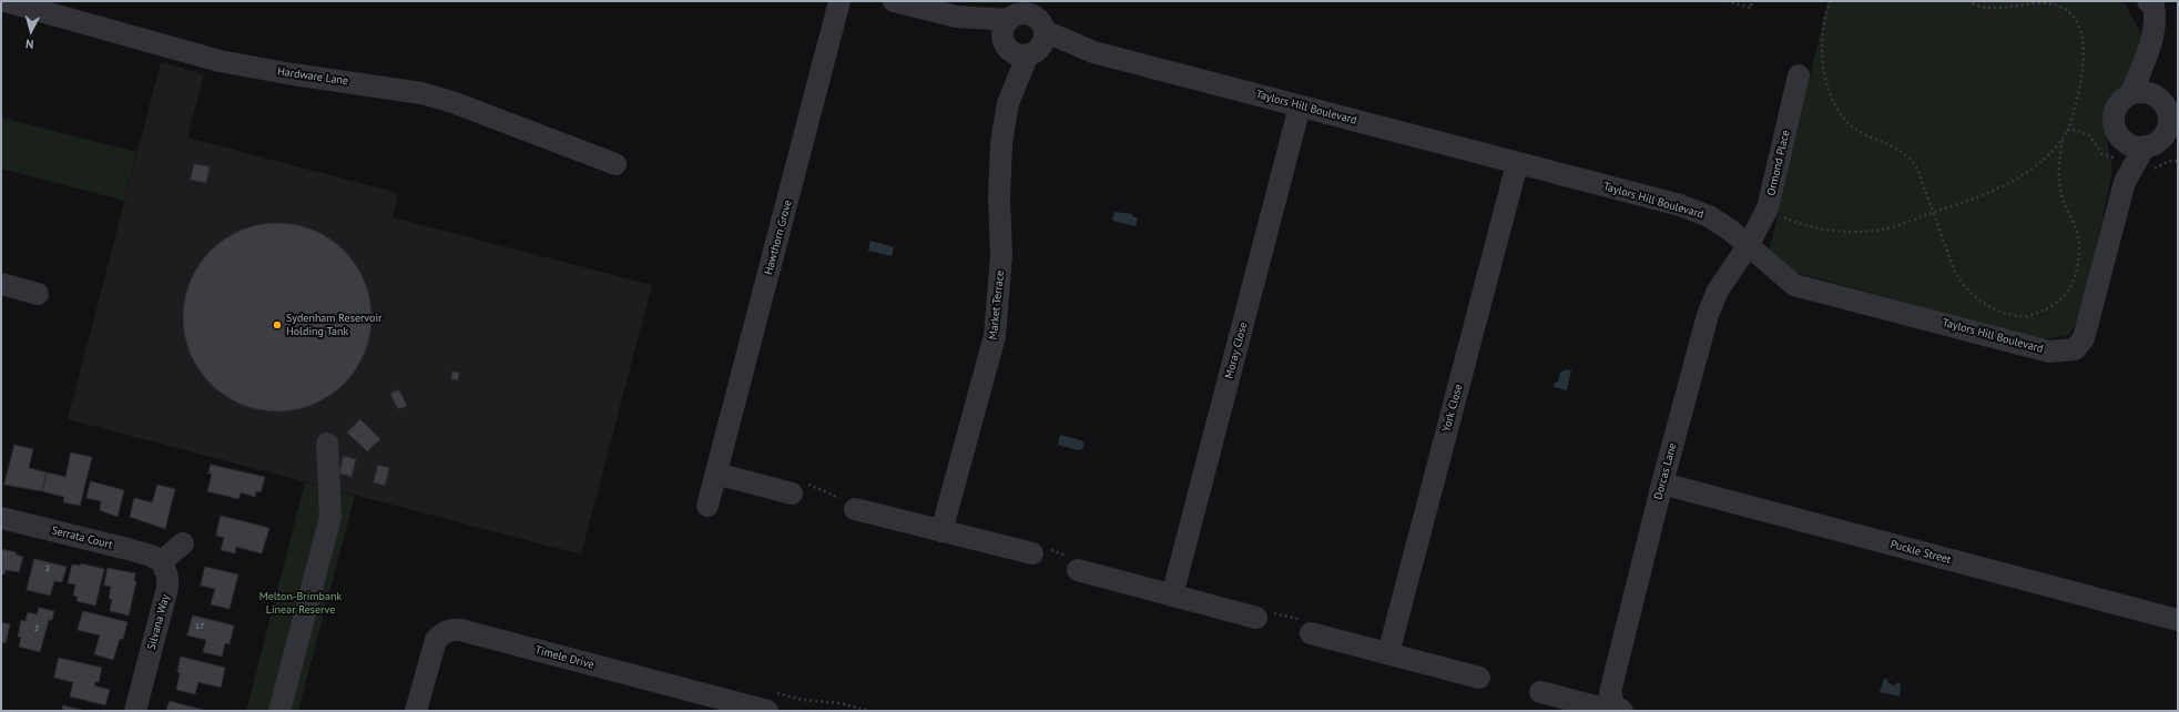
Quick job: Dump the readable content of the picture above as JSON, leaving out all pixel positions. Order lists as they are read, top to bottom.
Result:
{
  "streets": {
    "street": [
      "Hardware Lane",
      "Taylors Hill Boulevard",
      "Ormond Place",
      "Hawthorn Grove",
      "Market Terrace",
      "Moray Close",
      "York Close",
      "Dorcas Lane",
      "Serrata Court",
      "Puckle Street",
      "Silvana Way",
      "Timele Drive"
    ]
  },
  "crossings": [
    ["Taylors Hill Boulevard", "Ormond Place"],
    ["Taylors Hill Boulevard", "Market Terrace"],
    ["Taylors Hill Boulevard", "Moray Close"],
    ["Taylors Hill Boulevard", "York Close"],
    ["Taylors Hill Boulevard", "Dorcas Lane"],
    ["Ormond Place", "Dorcas Lane"],
    ["Dorcas Lane", "Puckle Street"],
    ["Serrata Court", "Silvana Way"]
  ],
  "parks": ["Melton-Brimbank Linear Reserve"],
  "places": ["Sydenham Reservoir Holding Tank"],
  "house_numbers": ["2", "17", "2"],
  "north": "bottom"
}
